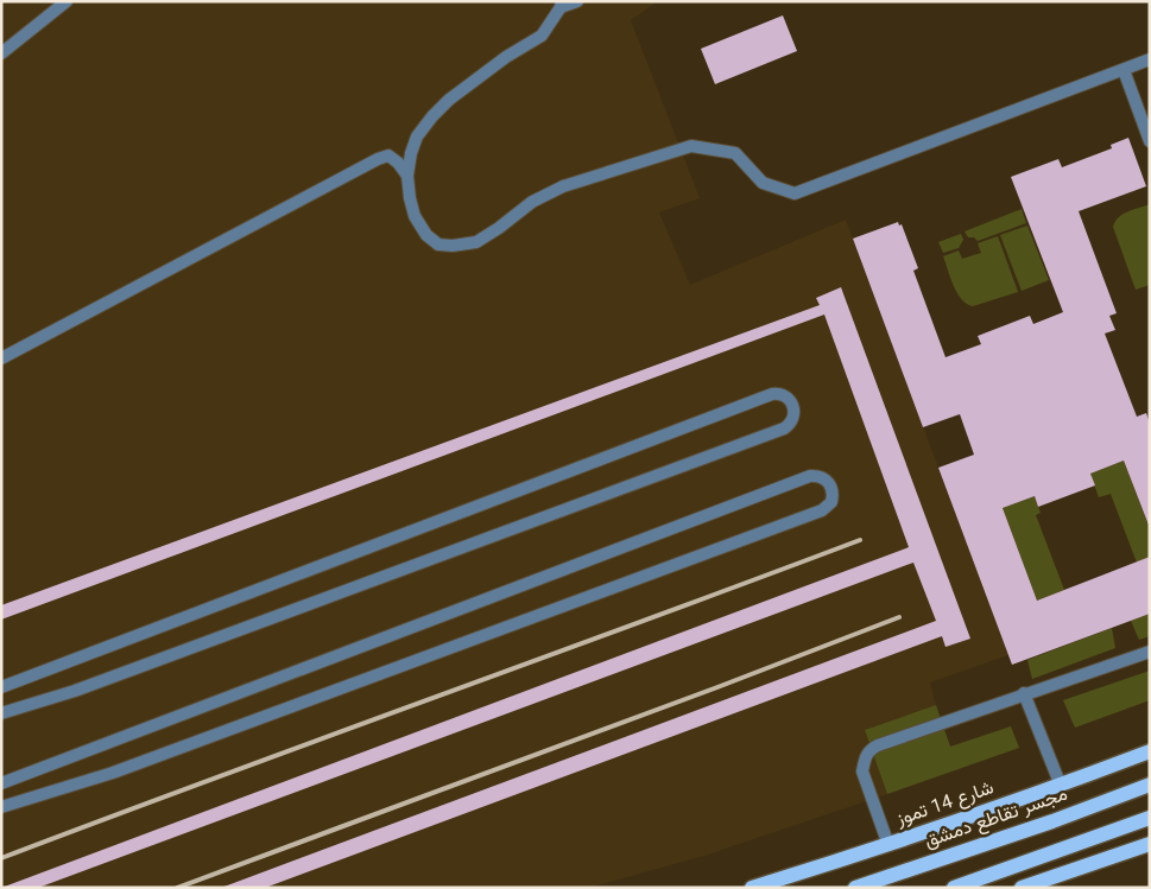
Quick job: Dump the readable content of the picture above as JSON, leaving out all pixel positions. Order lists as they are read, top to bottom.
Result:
{
  "streets": {
    "main road": ["شارع 14 تموز", "مجسر تقاطع دمشق"]
  }
}
